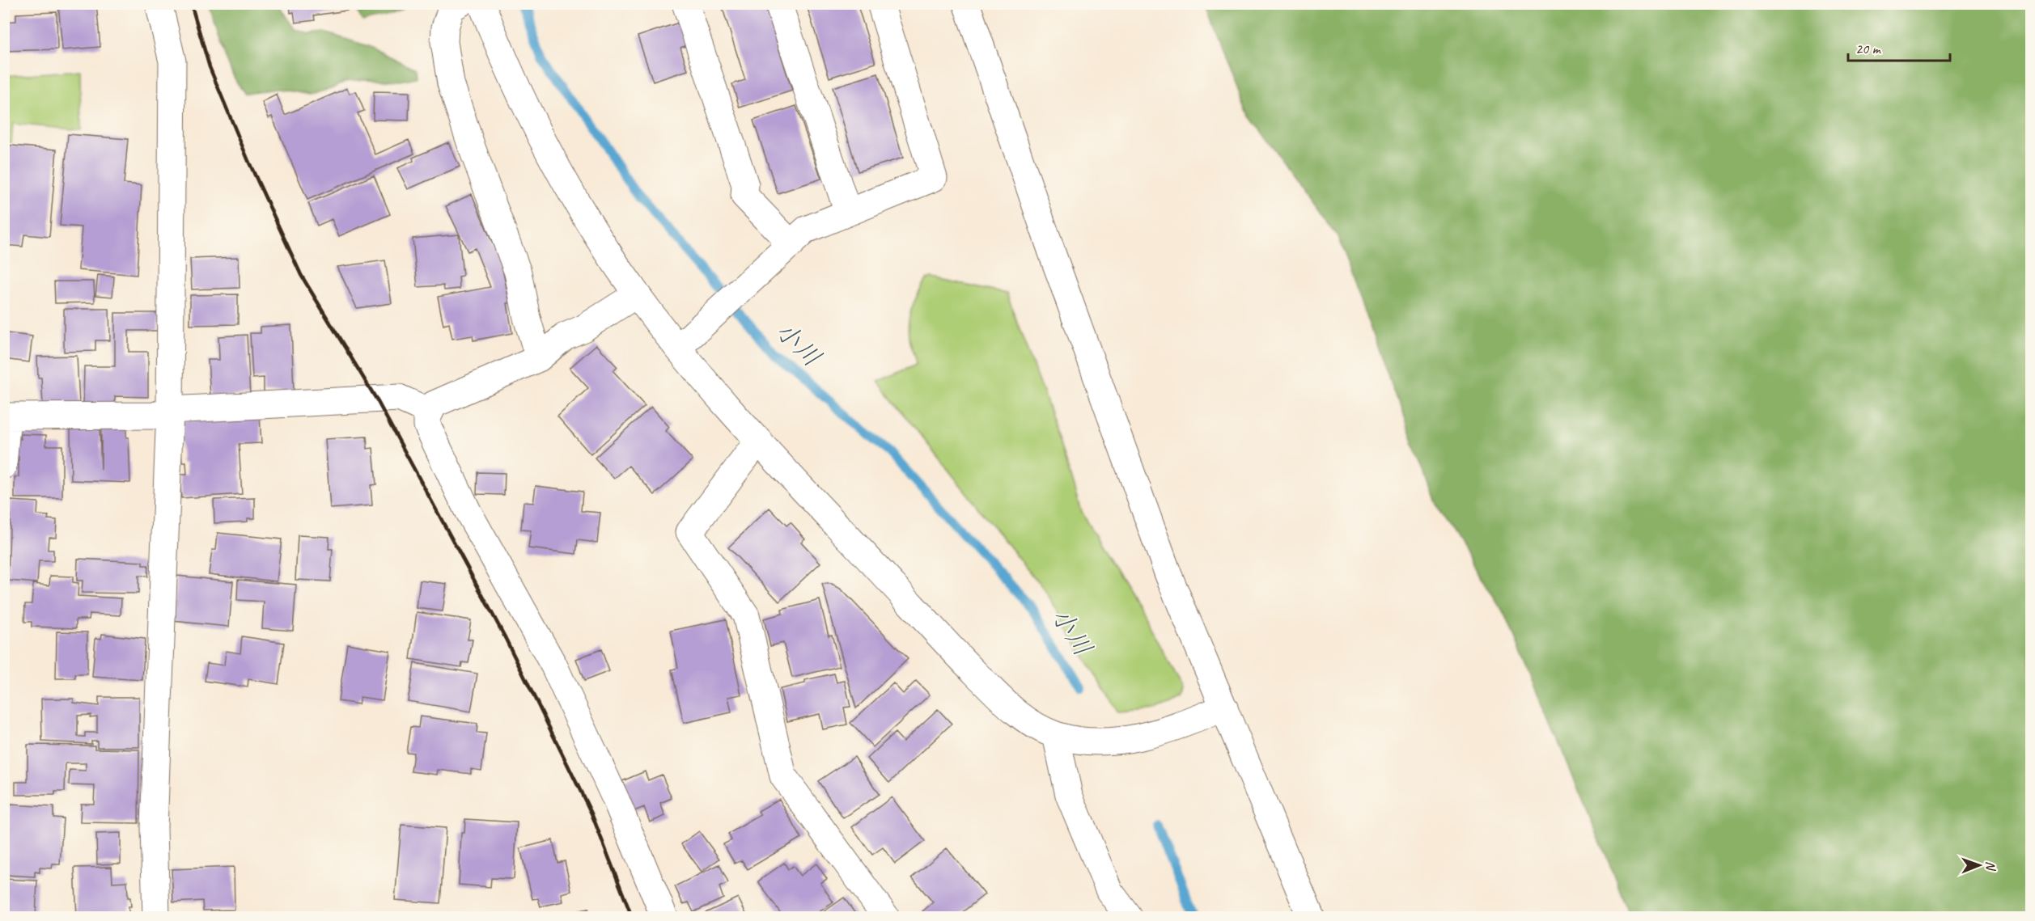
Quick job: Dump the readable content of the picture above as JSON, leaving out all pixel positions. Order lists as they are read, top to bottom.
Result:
{
  "water": ["小川"],
  "scale_bar": "20 m",
  "north": "right"
}
